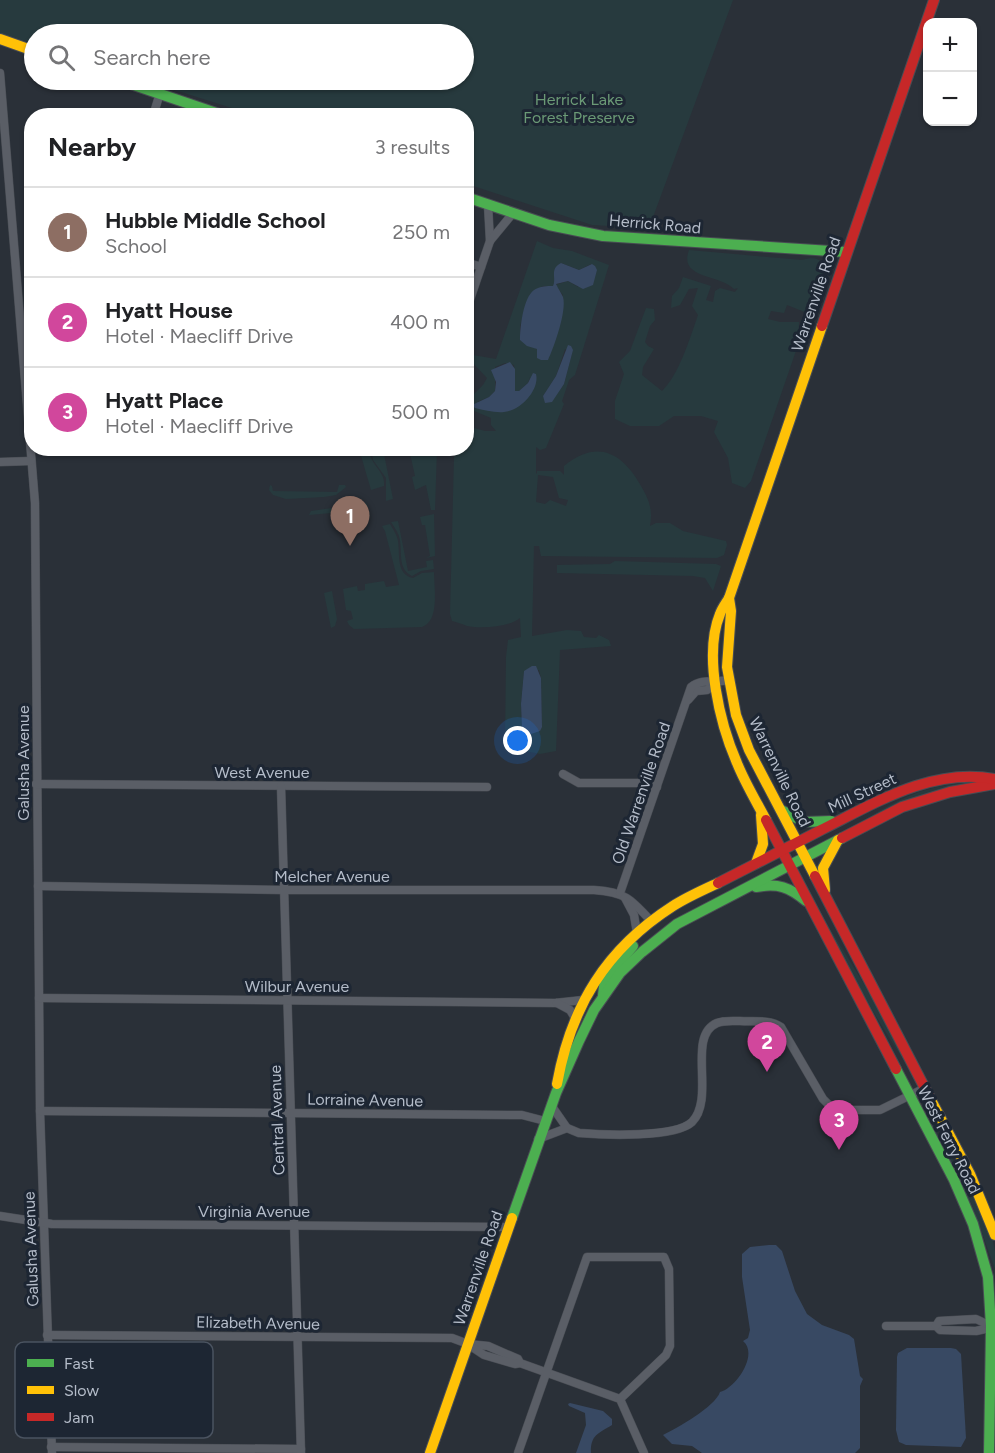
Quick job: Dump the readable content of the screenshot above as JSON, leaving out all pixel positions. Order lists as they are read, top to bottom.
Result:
{
  "streets": {
    "main road": [
      "Herrick Road",
      "Warrenville Road",
      "Mill Street",
      "West Ferry Road"
    ],
    "street": [
      "Galusha Avenue",
      "West Avenue",
      "Old Warrenville Road",
      "Melcher Avenue",
      "Wilbur Avenue",
      "Lorraine Avenue",
      "Central Avenue",
      "Virginia Avenue",
      "Elizabeth Avenue"
    ]
  },
  "crossings": [
    ["Herrick Road", "Warrenville Road"],
    ["Warrenville Road", "Old Warrenville Road"],
    ["Warrenville Road", "Mill Street"],
    ["Warrenville Road", "Wilbur Avenue"],
    ["Warrenville Road", "Lorraine Avenue"],
    ["Warrenville Road", "West Ferry Road"],
    ["Warrenville Road", "Virginia Avenue"],
    ["Warrenville Road", "Elizabeth Avenue"],
    ["Galusha Avenue", "West Avenue"],
    ["Galusha Avenue", "Melcher Avenue"],
    ["Galusha Avenue", "Wilbur Avenue"],
    ["Galusha Avenue", "Lorraine Avenue"],
    ["Galusha Avenue", "Virginia Avenue"],
    ["Galusha Avenue", "Elizabeth Avenue"],
    ["West Avenue", "Central Avenue"],
    ["Old Warrenville Road", "Melcher Avenue"],
    ["Mill Street", "West Ferry Road"],
    ["Melcher Avenue", "Central Avenue"],
    ["Wilbur Avenue", "Central Avenue"],
    ["Lorraine Avenue", "Central Avenue"],
    ["Central Avenue", "Virginia Avenue"],
    ["Central Avenue", "Elizabeth Avenue"]
  ],
  "parks": ["Herrick Lake Forest Preserve"],
  "legend": ["Fast", "Slow", "Jam"],
  "page": {
    "map_buttons": ["+", "−"],
    "search": "Search here",
    "heading": ["Nearby", "3 results"],
    "list": [
      {
        "mark": "1",
        "name": "Hubble Middle School",
        "note": "School",
        "value": "250 m"
      },
      {
        "mark": "2",
        "name": "Hyatt House",
        "note": "Hotel · Maecliff Drive",
        "value": "400 m"
      },
      {
        "mark": "3",
        "name": "Hyatt Place",
        "note": "Hotel · Maecliff Drive",
        "value": "500 m"
      }
    ],
    "pins": ["1", "2", "3"]
  }
}
